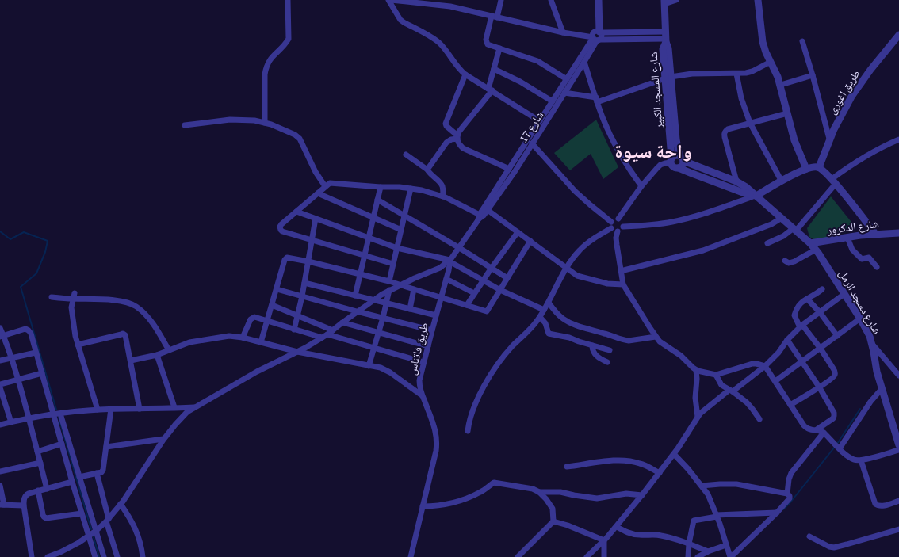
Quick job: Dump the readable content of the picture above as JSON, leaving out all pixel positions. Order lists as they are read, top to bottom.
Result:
{
  "streets": {
    "street": [
      "شارع المسجد الكبير",
      "طريق اغورى",
      "شارع 17",
      "شارع الدكرور",
      "شارع مسجد الرمل",
      "طريق فاتناس"
    ]
  },
  "crossings": [
    ["شارع 17", "طريق فاتناس"],
    ["شارع الدكرور", "شارع مسجد الرمل"]
  ],
  "districts": ["واحة سيوة"]
}
